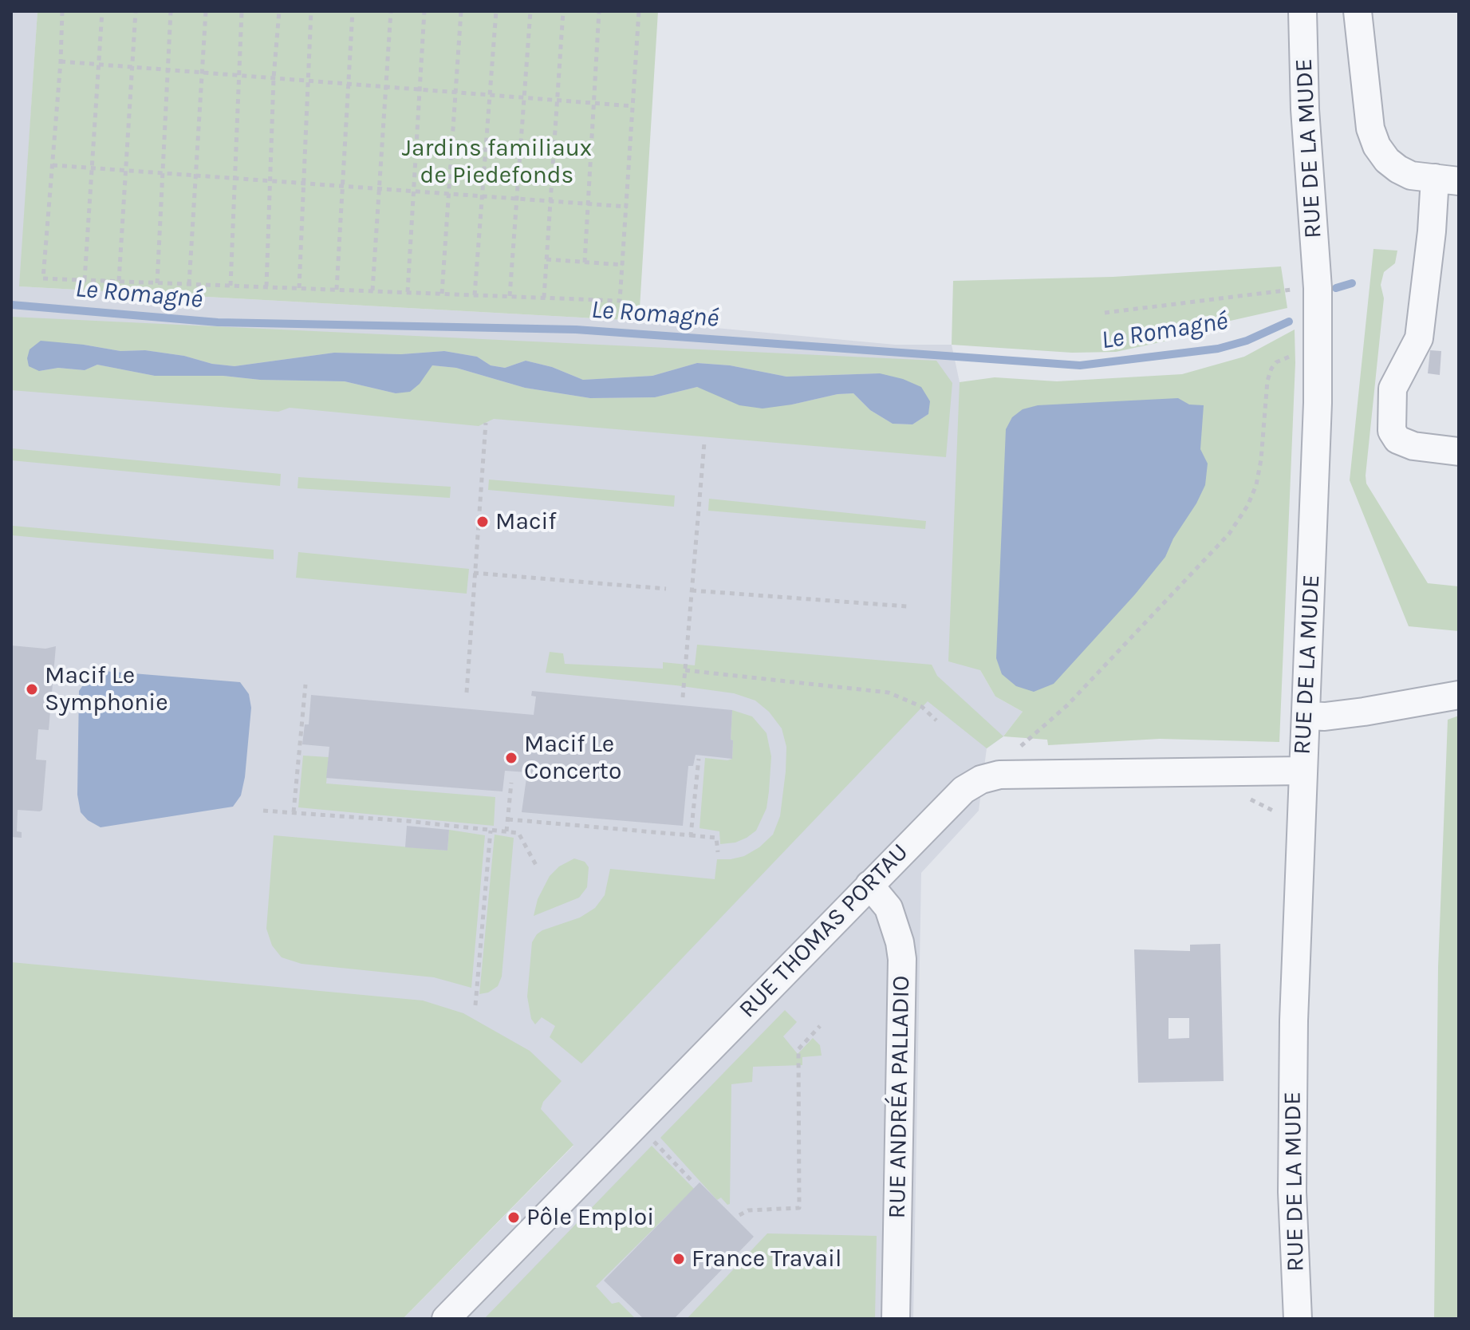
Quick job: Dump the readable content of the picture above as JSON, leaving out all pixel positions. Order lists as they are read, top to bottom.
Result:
{
  "streets": {
    "street": ["RUE DE LA MUDE", "RUE THOMAS PORTAU", "RUE ANDRÉA PALLADIO"]
  },
  "crossings": [
    ["RUE DE LA MUDE", "RUE THOMAS PORTAU"],
    ["RUE THOMAS PORTAU", "RUE ANDRÉA PALLADIO"]
  ],
  "water": ["Le Romagné"],
  "parks": ["Jardins familiaux de Piedefonds"],
  "places": [
    "Macif",
    "Macif Le Symphonie",
    "Macif Le Concerto",
    "Pôle Emploi",
    "France Travail"
  ]
}
